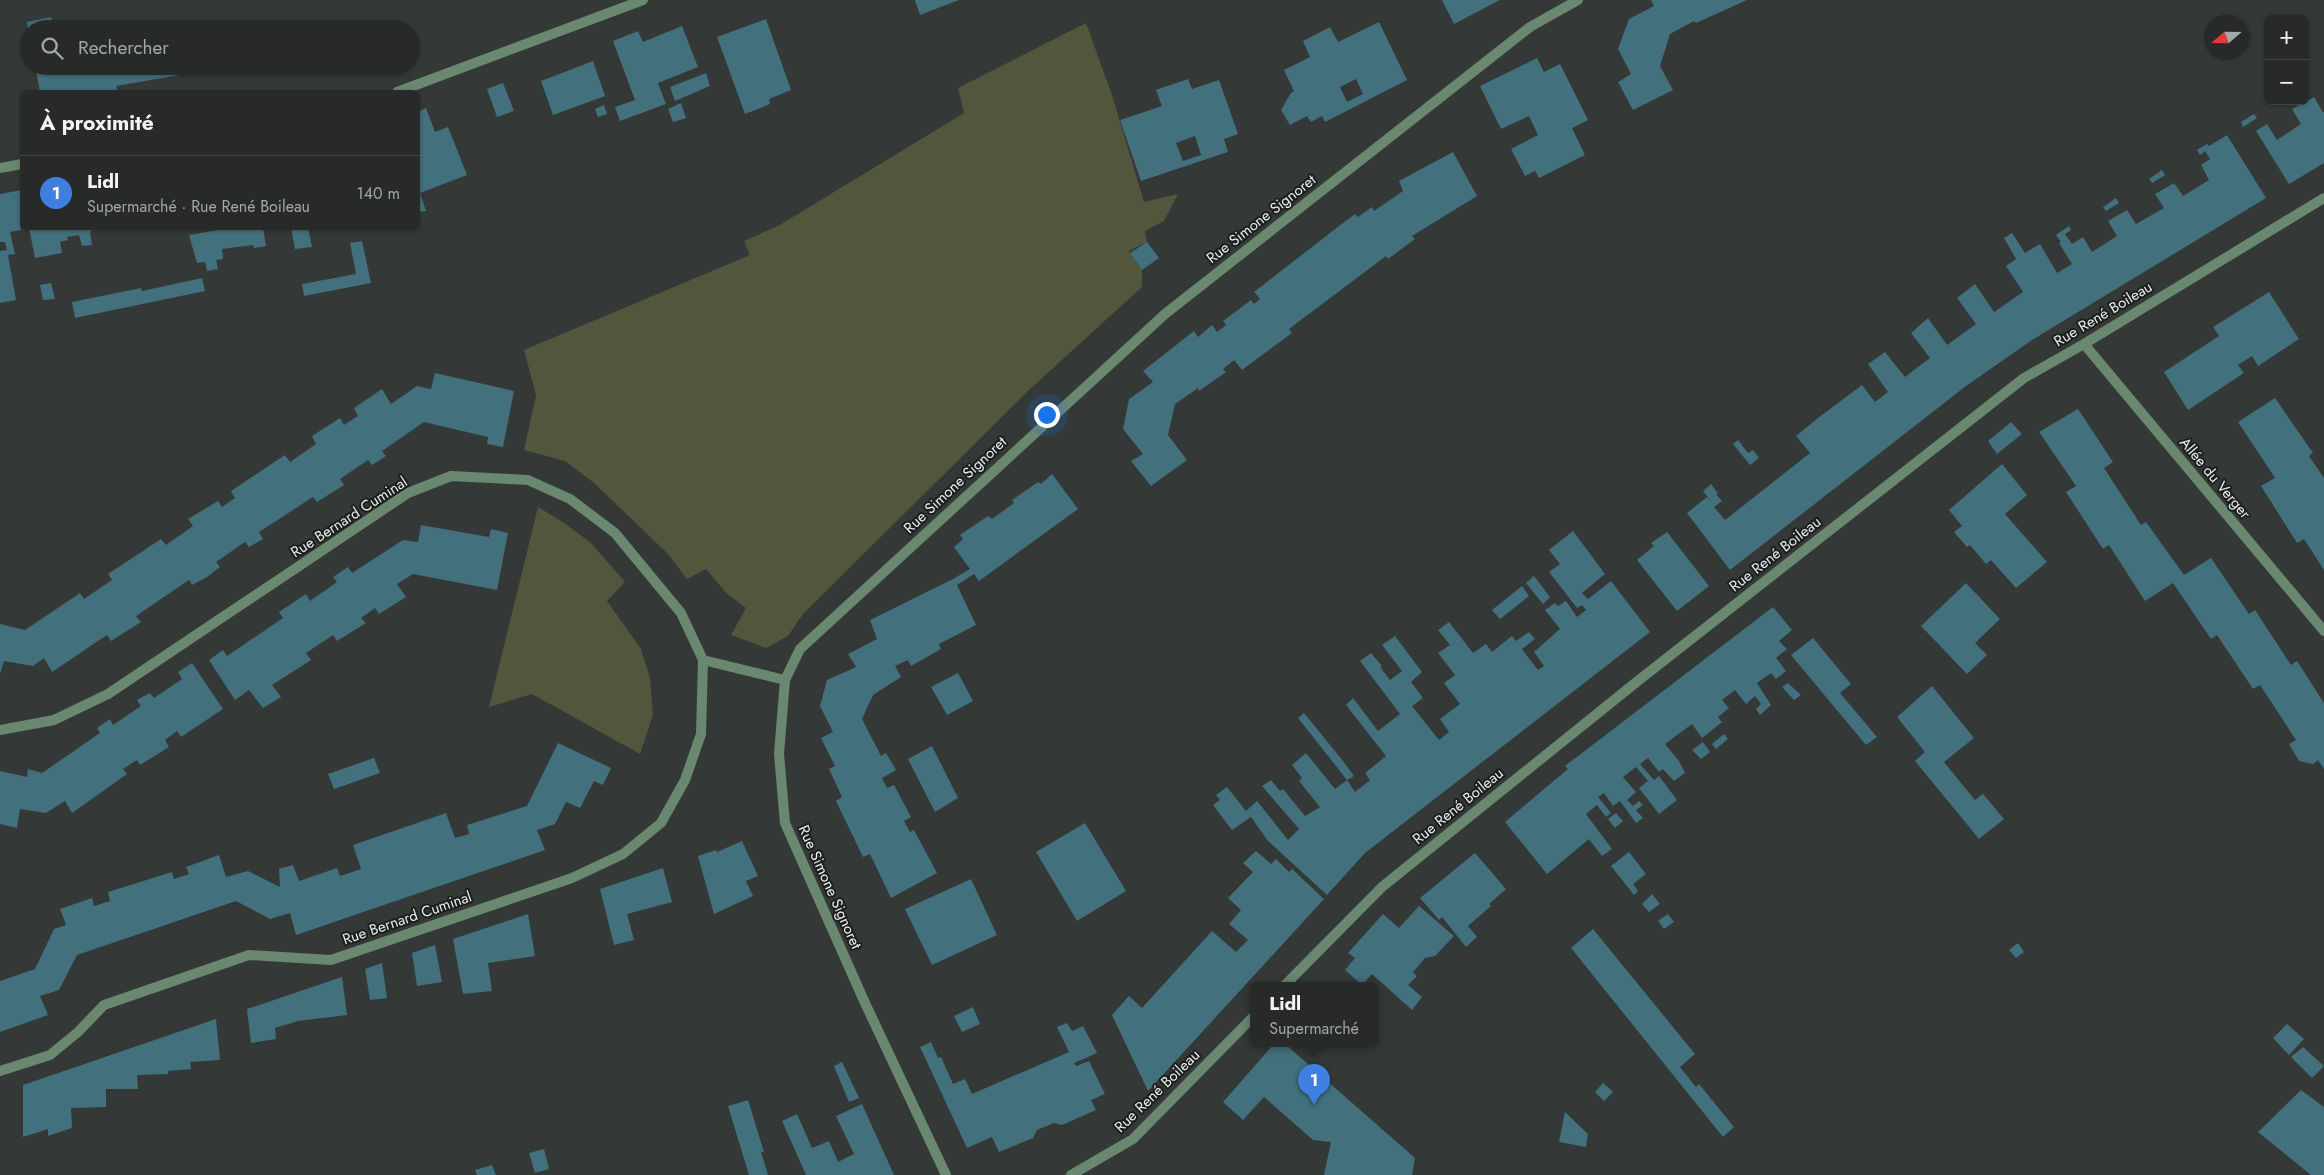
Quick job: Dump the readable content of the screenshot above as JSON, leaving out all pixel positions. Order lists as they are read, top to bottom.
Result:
{
  "streets": {
    "street": [
      "Rue Simone Signoret",
      "Rue René Boileau",
      "Allée du Verger",
      "Rue Bernard Cuminal"
    ]
  },
  "crossings": [
    ["Rue René Boileau", "Allée du Verger"]
  ],
  "north": "left",
  "page": {
    "map_buttons": ["+", "−"],
    "search": "Rechercher",
    "heading": "À proximité",
    "list": [
      {
        "mark": "1",
        "name": "Lidl",
        "note": "Supermarché · Rue René Boileau",
        "value": "140 m"
      }
    ],
    "popup": ["Lidl", "Supermarché"],
    "pins": "1"
  }
}
